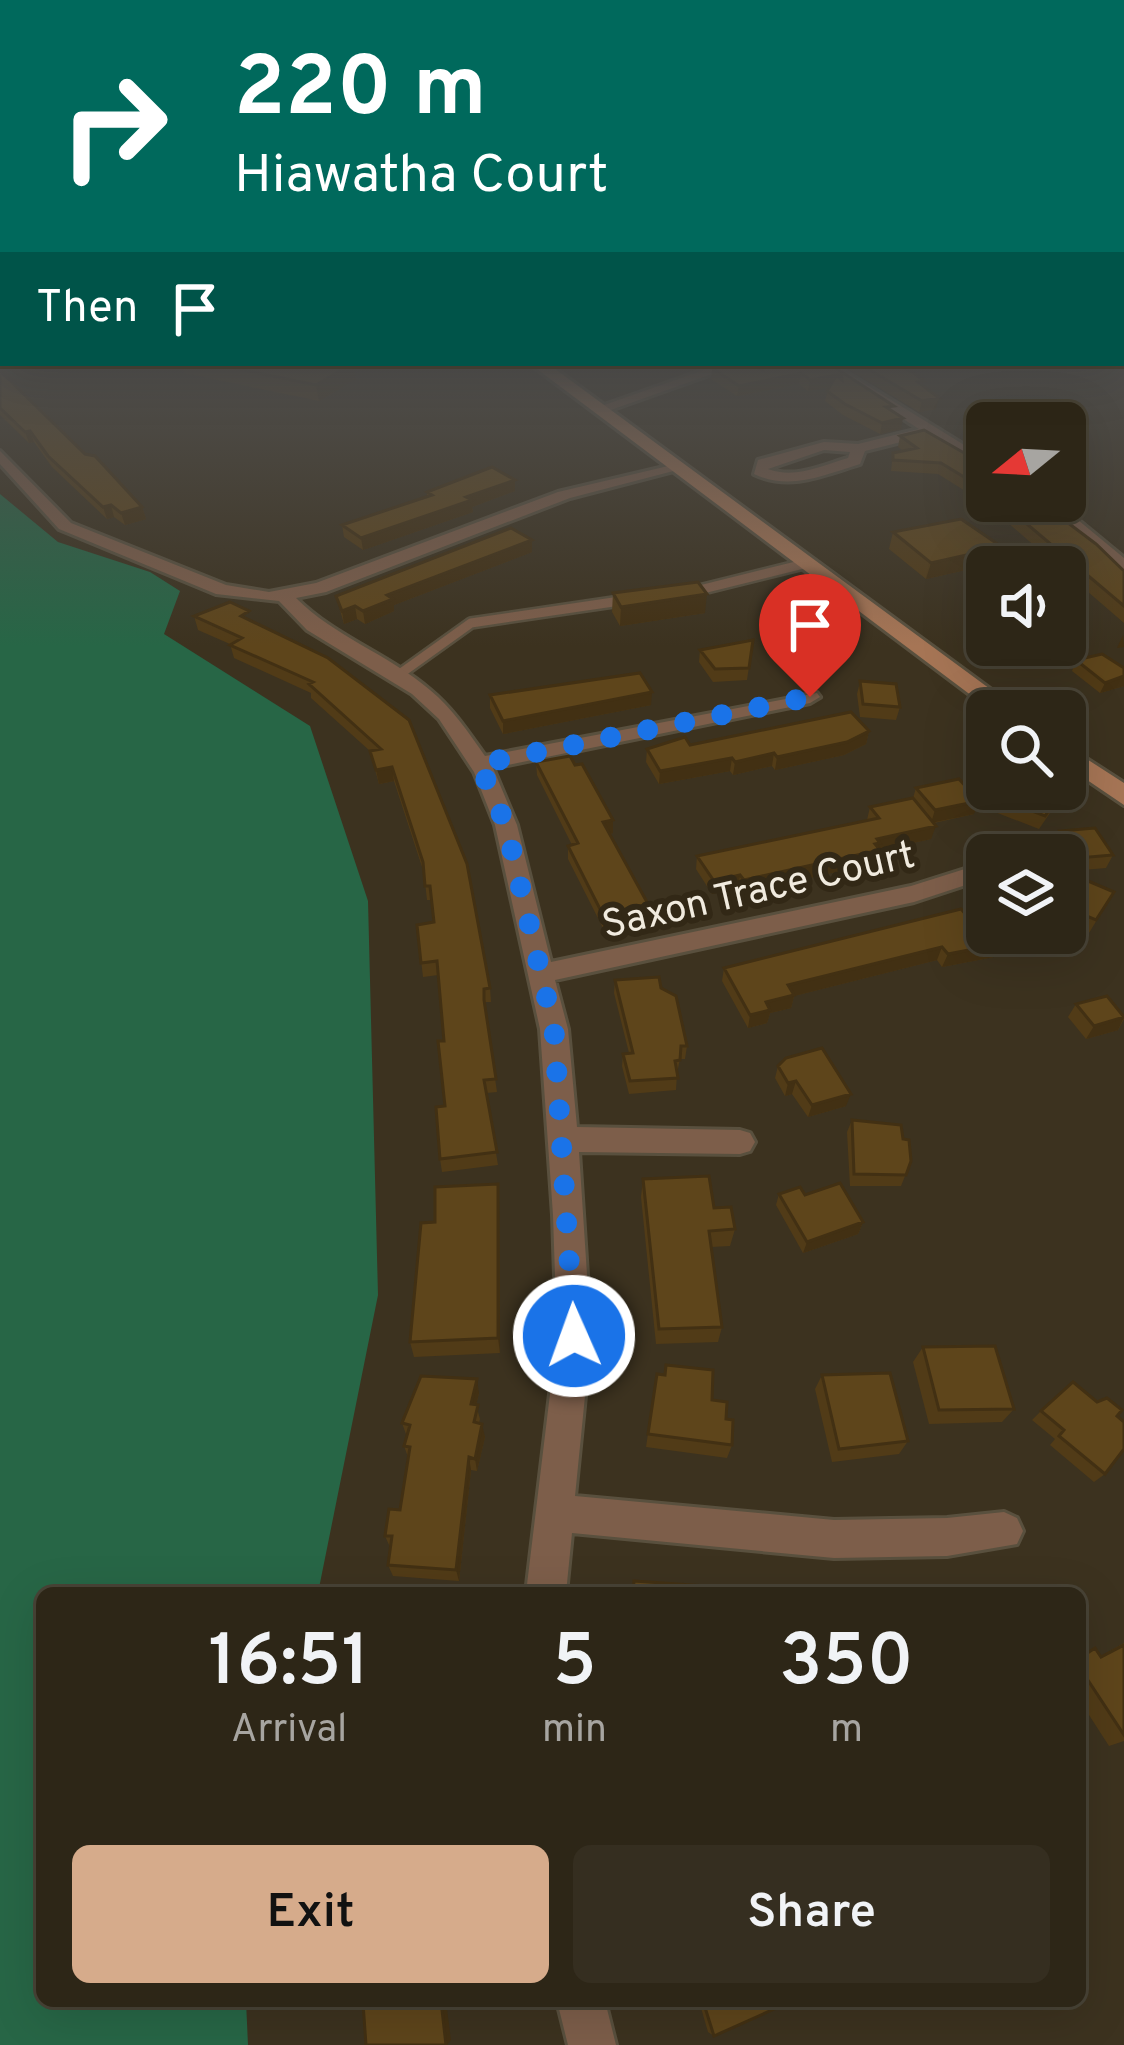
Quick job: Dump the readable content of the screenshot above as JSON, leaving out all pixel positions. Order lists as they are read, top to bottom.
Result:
{
  "streets": {
    "street": ["Saxon Trace Court"]
  },
  "north": "left",
  "page": {
    "turn": ["220 m", "Hiawatha Court"],
    "then": "Then",
    "eta": [
      "16:51",
      "Arrival",
      "5",
      "min",
      "350",
      "m"
    ],
    "buttons": ["Exit", "Share"]
  }
}
